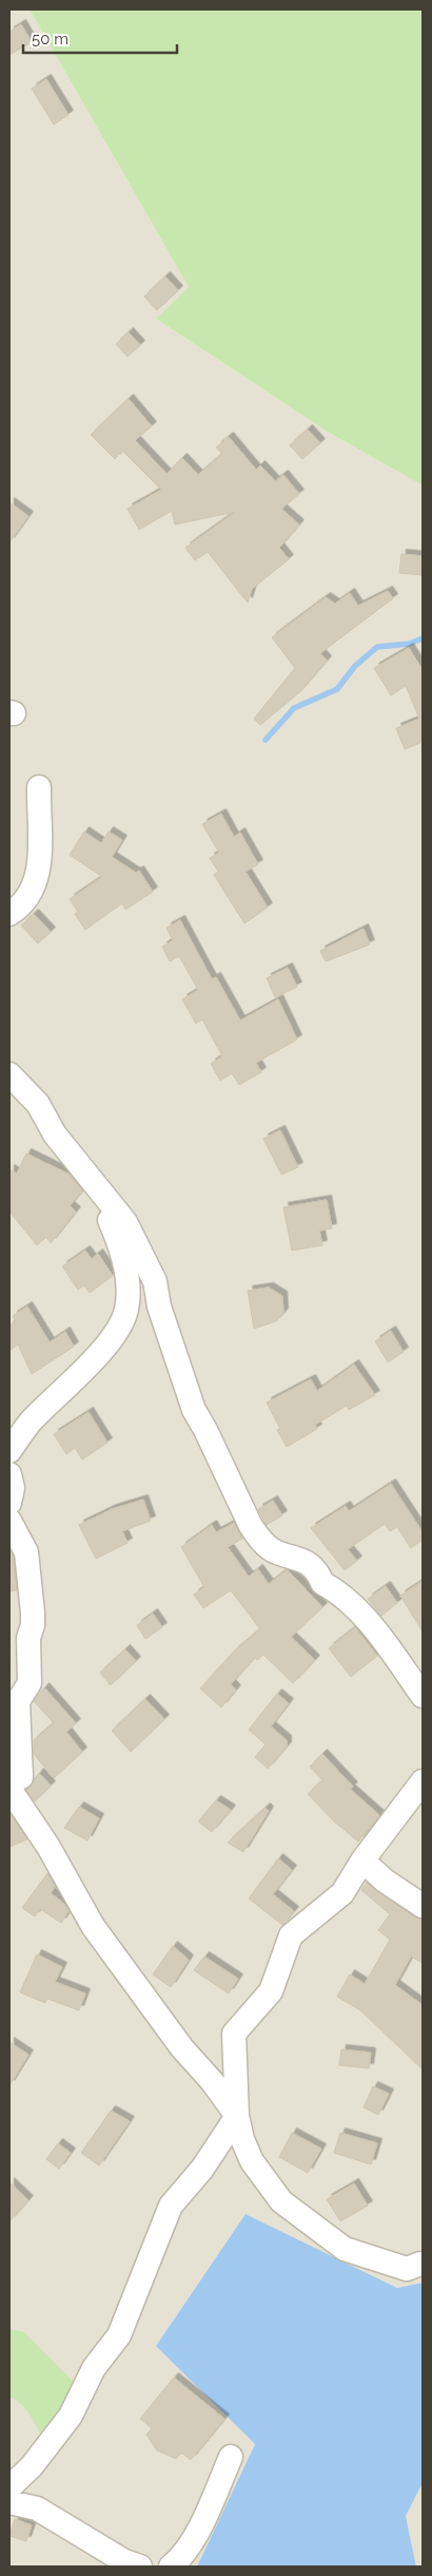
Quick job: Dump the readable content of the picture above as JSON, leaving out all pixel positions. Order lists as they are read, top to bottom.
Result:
{
  "scale_bar": "50 m"
}
